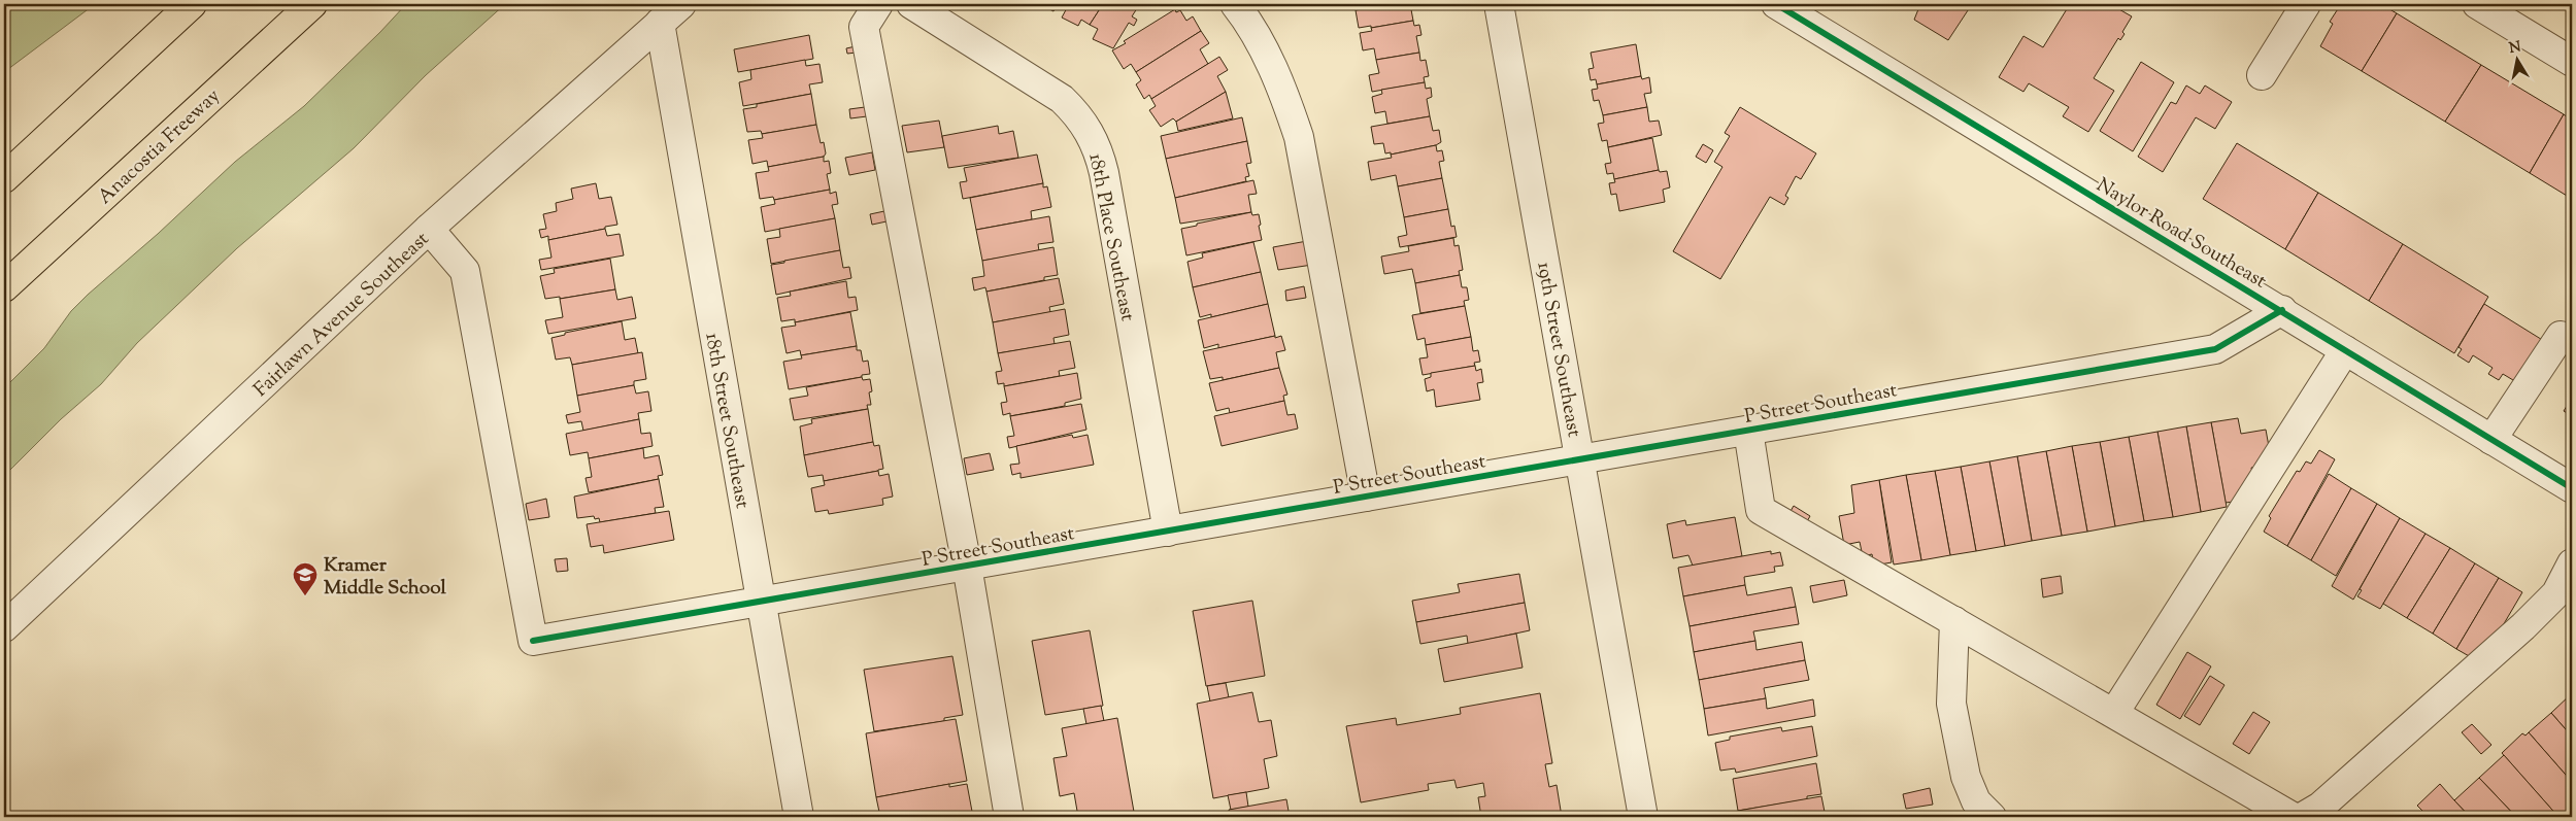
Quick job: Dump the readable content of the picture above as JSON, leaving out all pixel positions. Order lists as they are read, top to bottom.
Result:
{
  "streets": {
    "highway": ["Anacostia Freeway"],
    "street": [
      "Naylor Road Southeast",
      "18th Place Southeast",
      "Fairlawn Avenue Southeast",
      "19th Street Southeast",
      "P Street Southeast",
      "18th Street Southeast"
    ]
  },
  "crossings": [
    ["Naylor Road Southeast", "P Street Southeast"],
    ["18th Place Southeast", "P Street Southeast"],
    ["Fairlawn Avenue Southeast", "P Street Southeast"],
    ["Fairlawn Avenue Southeast", "18th Street Southeast"],
    ["19th Street Southeast", "P Street Southeast"],
    ["P Street Southeast", "18th Street Southeast"]
  ],
  "places": {
    "school or university": ["Kramer Middle School"]
  },
  "north": "top"
}
